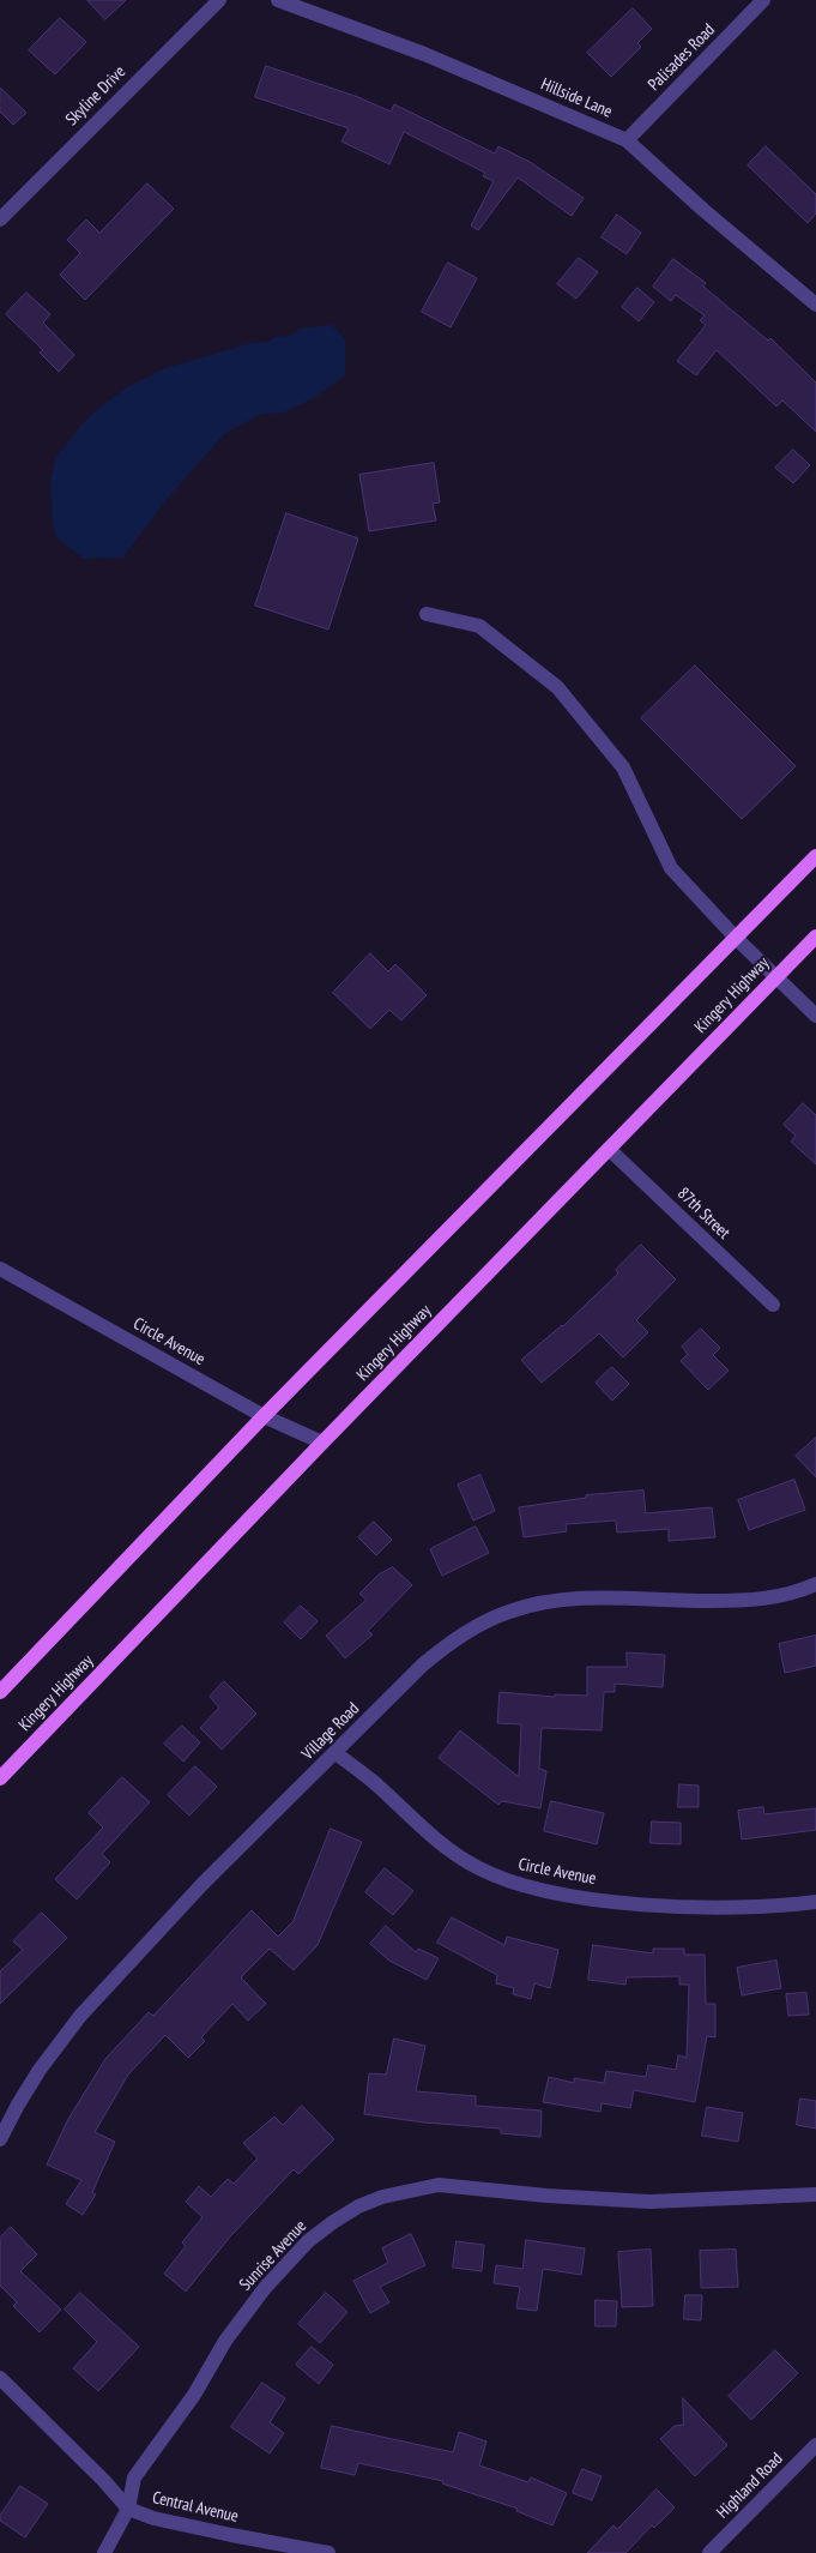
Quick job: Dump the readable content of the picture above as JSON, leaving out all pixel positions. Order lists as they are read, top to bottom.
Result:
{
  "streets": {
    "main road": ["Kingery Highway"],
    "street": [
      "Palisades Road",
      "Skyline Drive",
      "Hillside Lane",
      "87th Street",
      "Circle Avenue",
      "Village Road",
      "Sunrise Avenue",
      "Highland Road",
      "Central Avenue"
    ]
  },
  "crossings": [
    ["Palisades Road", "Hillside Lane"],
    ["Kingery Highway", "87th Street"],
    ["Kingery Highway", "Circle Avenue"],
    ["Circle Avenue", "Village Road"],
    ["Sunrise Avenue", "Central Avenue"]
  ]
}
